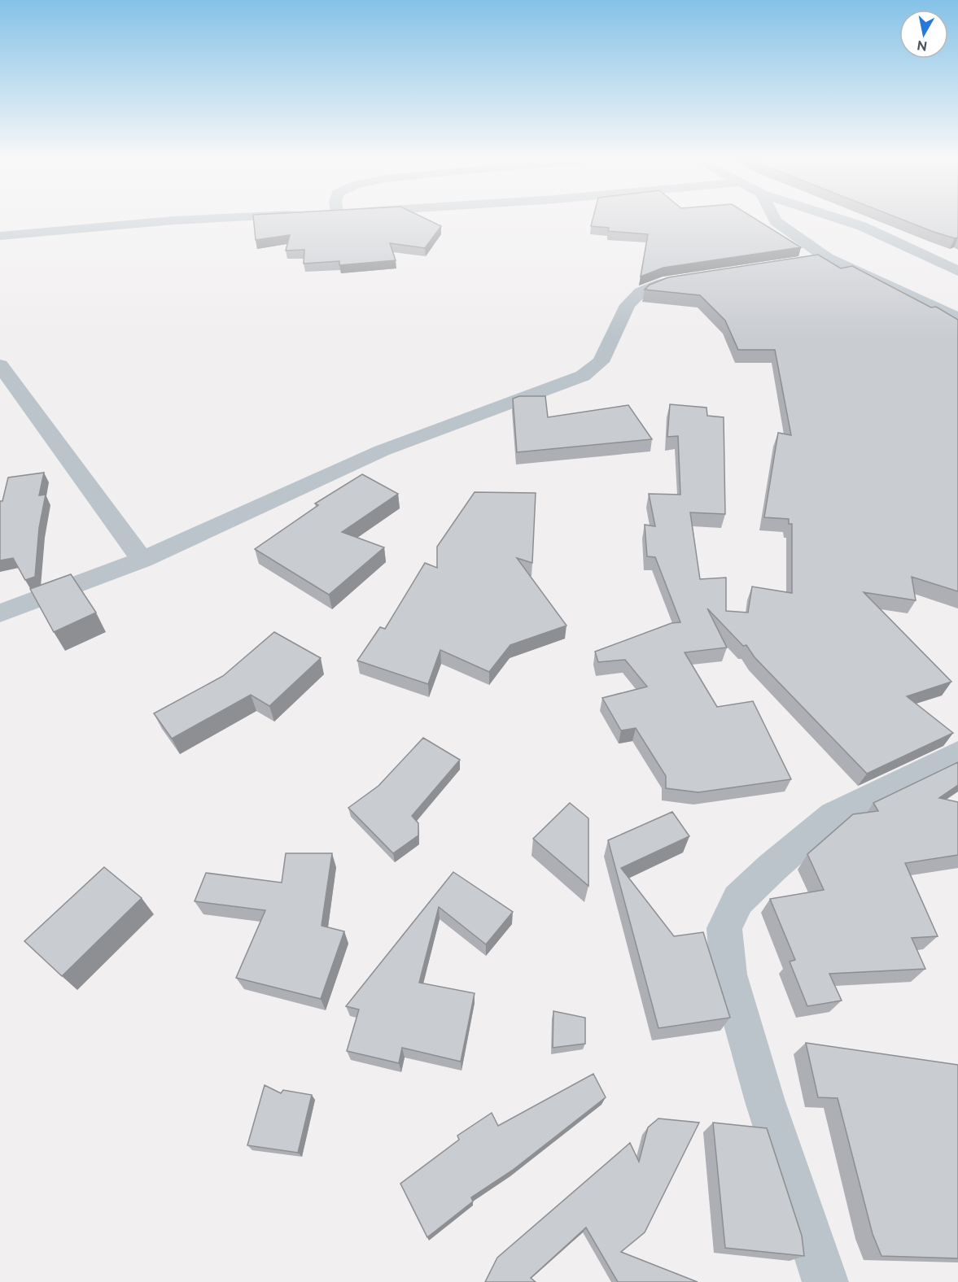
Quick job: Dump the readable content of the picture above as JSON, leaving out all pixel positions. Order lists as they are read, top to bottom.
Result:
{
  "north": "bottom"
}
